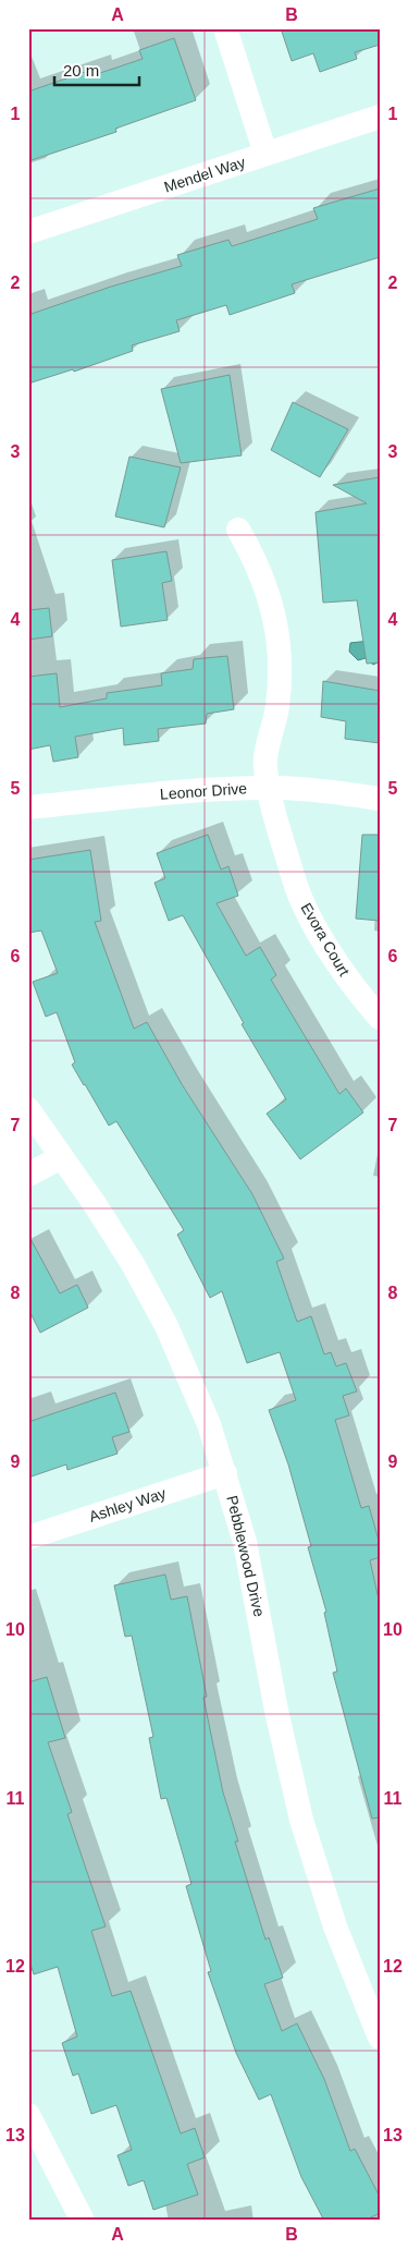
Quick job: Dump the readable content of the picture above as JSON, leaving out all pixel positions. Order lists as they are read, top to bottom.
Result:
{
  "streets": {
    "street": [
      "Mendel Way",
      "Leonor Drive",
      "Evora Court",
      "Ashley Way",
      "Pebblewood Drive"
    ]
  },
  "crossings": [
    ["Leonor Drive", "Evora Court"],
    ["Ashley Way", "Pebblewood Drive"]
  ],
  "scale_bar": "20 m",
  "grid": {
    "columns": ["A", "B"],
    "rows": [
      "1",
      "2",
      "3",
      "4",
      "5",
      "6",
      "7",
      "8",
      "9",
      "10",
      "11",
      "12",
      "13"
    ]
  }
}
